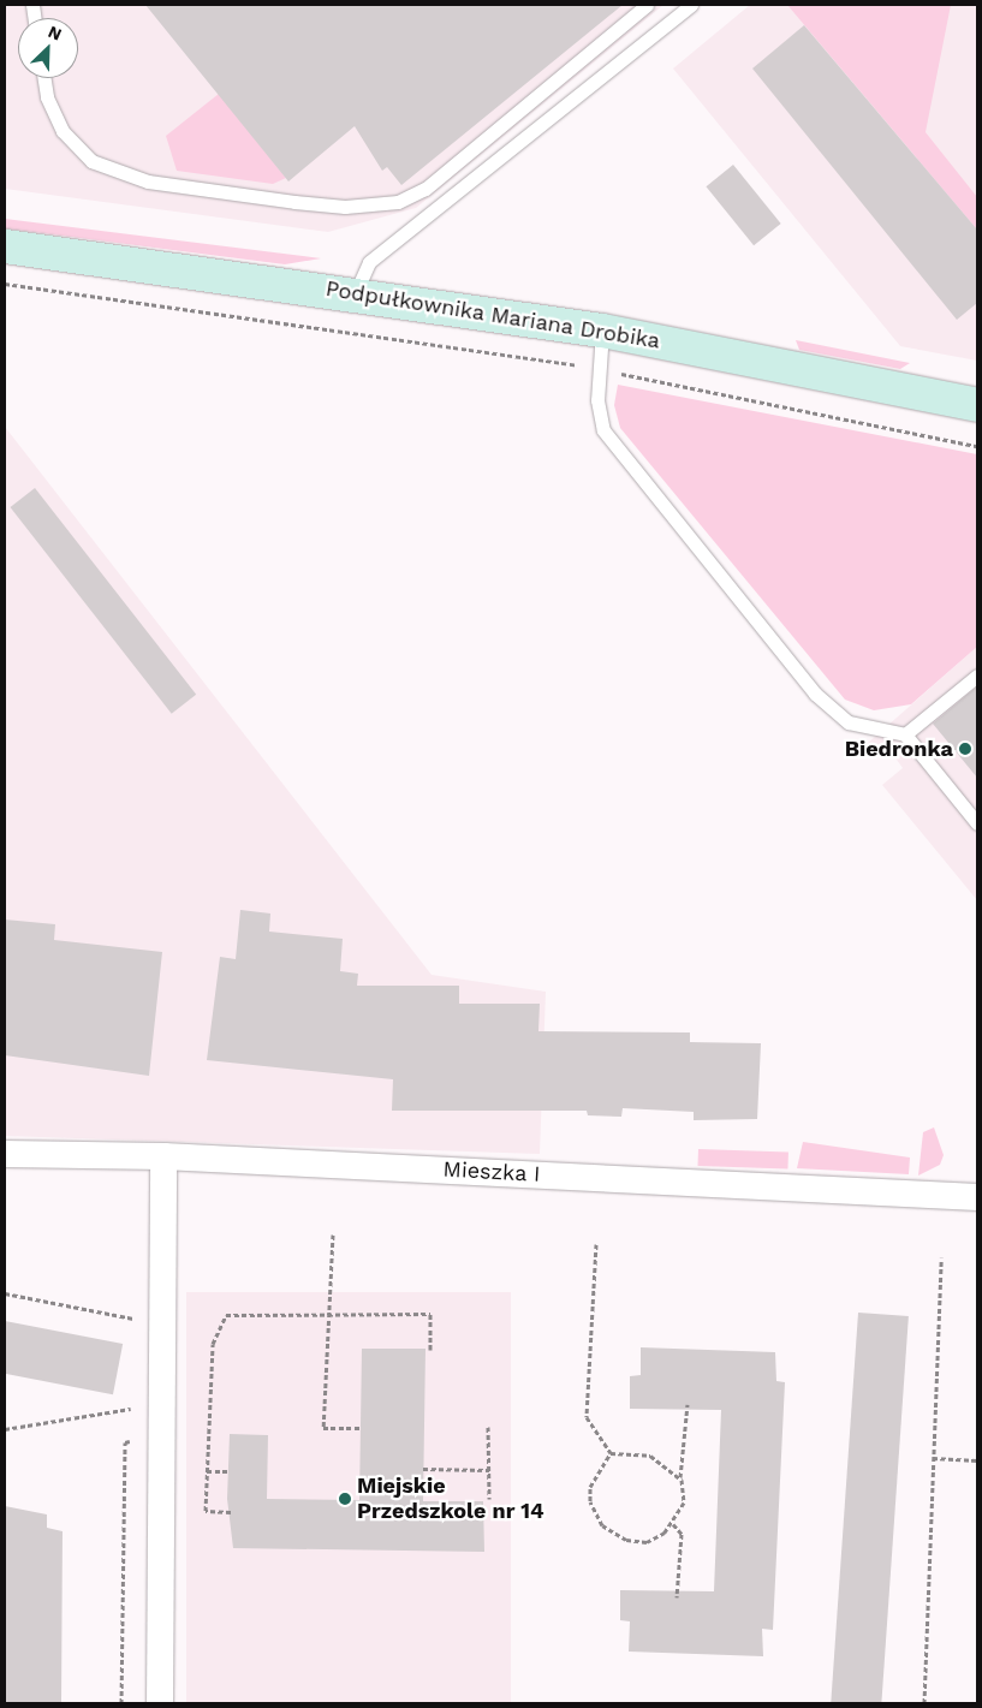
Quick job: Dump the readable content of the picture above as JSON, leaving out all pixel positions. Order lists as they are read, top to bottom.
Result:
{
  "streets": {
    "main road": ["Podpułkownika Mariana Drobika"],
    "street": ["Mieszka I"]
  },
  "places": ["Biedronka", "Miejskie Przedszkole nr 14"],
  "north": "top right"
}
